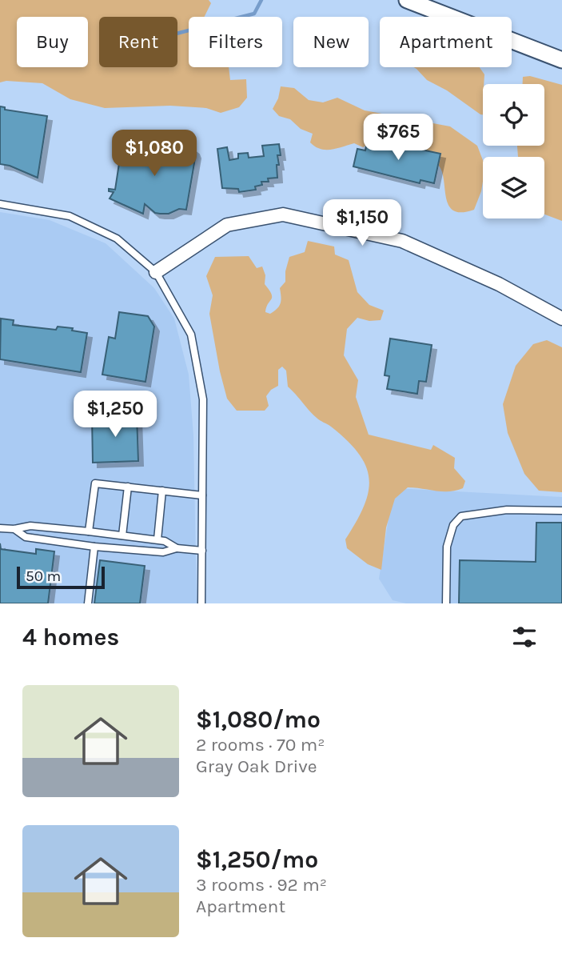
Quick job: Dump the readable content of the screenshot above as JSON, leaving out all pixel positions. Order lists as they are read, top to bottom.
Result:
{
  "scale_bar": "50 m",
  "page": {
    "chip": [
      "Buy",
      "Rent",
      "Filters",
      "New",
      "Apartment"
    ],
    "price": [
      "$765",
      "$1,080",
      "$1,150",
      "$1,250"
    ],
    "scale": "50 m",
    "heading": "4 homes",
    "list": [
      {
        "name": "$1,080/mo",
        "note": "2 rooms · 70 m² · Gray Oak Drive"
      },
      {
        "name": "$1,250/mo",
        "note": "3 rooms · 92 m² · Apartment"
      }
    ]
  }
}
